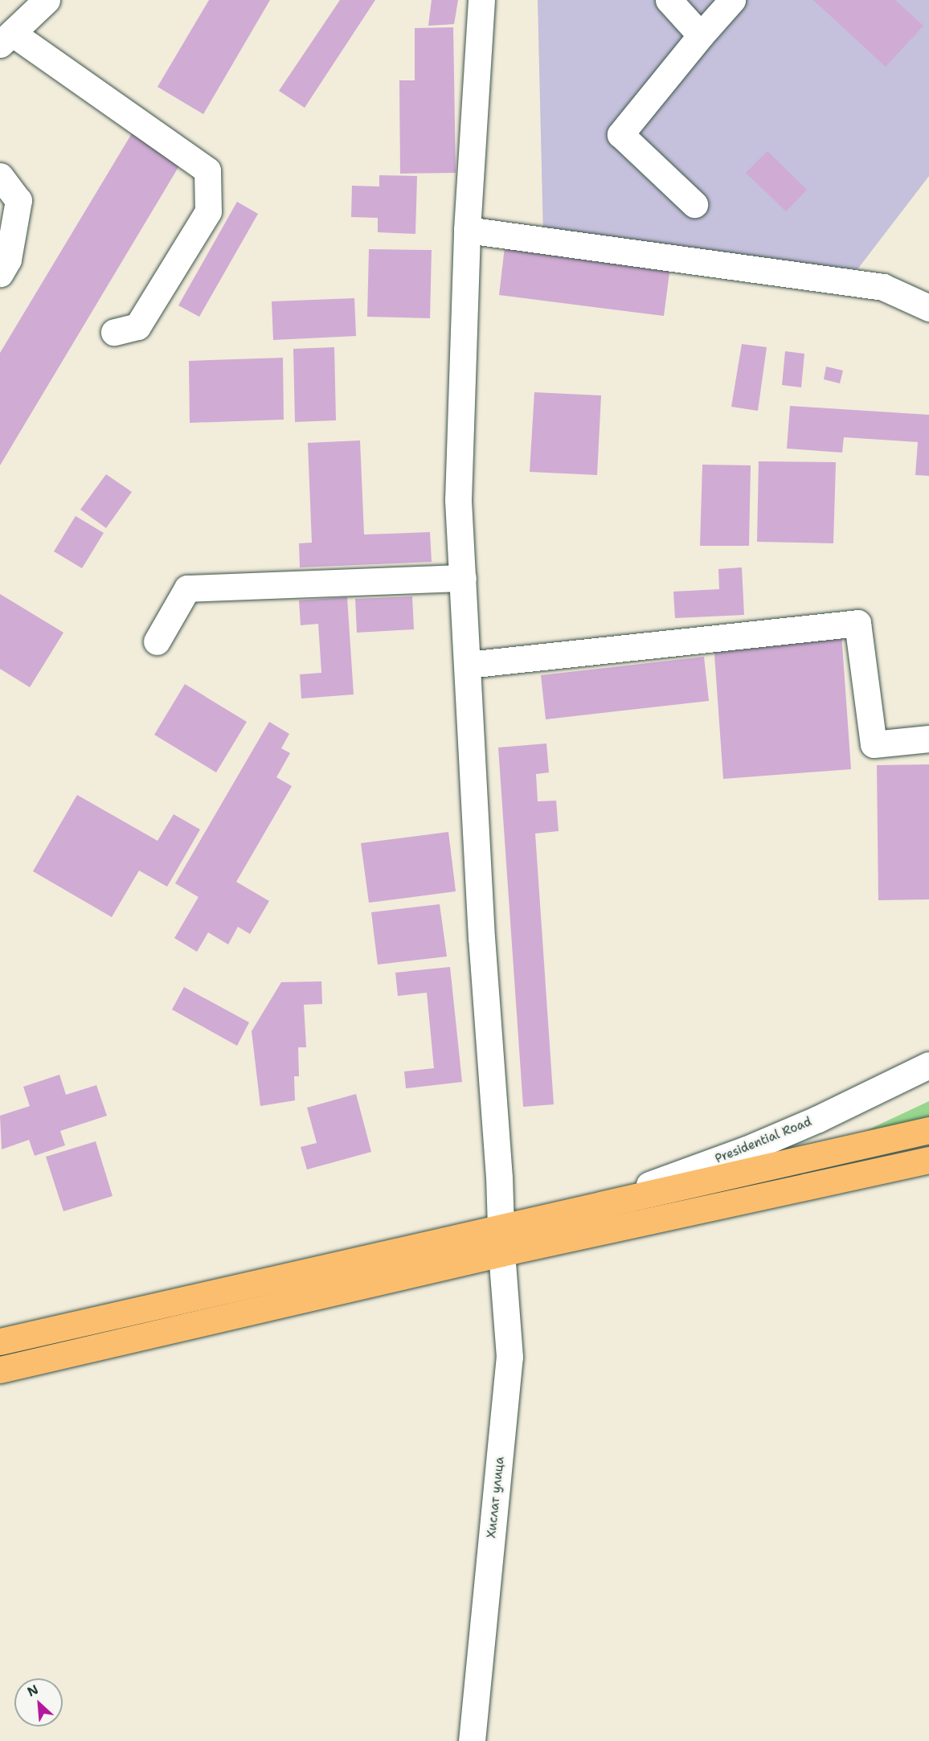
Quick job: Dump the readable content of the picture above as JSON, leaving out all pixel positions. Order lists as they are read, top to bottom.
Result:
{
  "streets": {
    "street": ["Presidential Road", "Хислат улица"]
  },
  "north": "top left"
}
